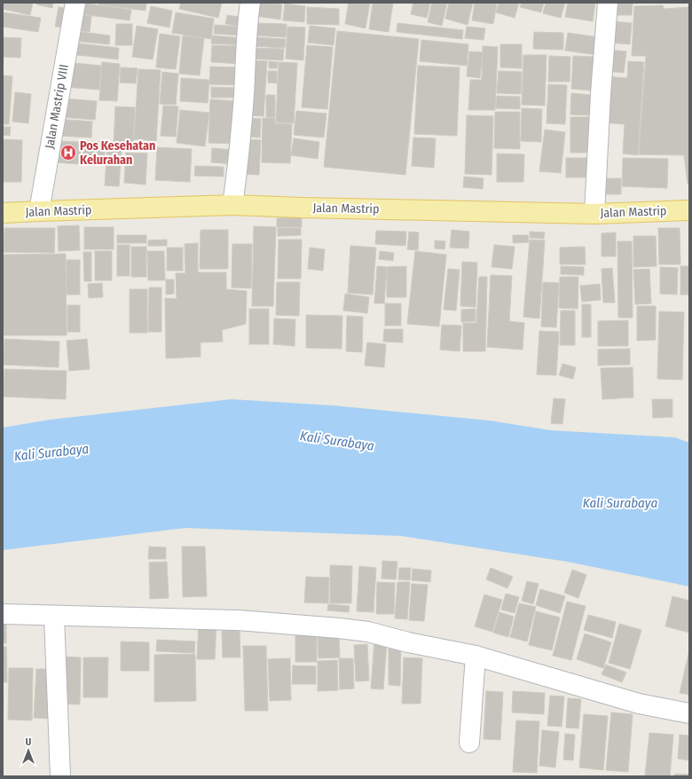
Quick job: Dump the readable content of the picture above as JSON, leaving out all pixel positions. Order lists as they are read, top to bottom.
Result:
{
  "streets": {
    "main road": ["Jalan Mastrip"],
    "street": ["Jalan Mastrip VIII"]
  },
  "crossings": [
    ["Jalan Mastrip VIII", "Jalan Mastrip"]
  ],
  "water": ["Kali Surabaya"],
  "places": {
    "hospital": ["Pos Kesehatan Kelurahan"]
  },
  "north": "top"
}
